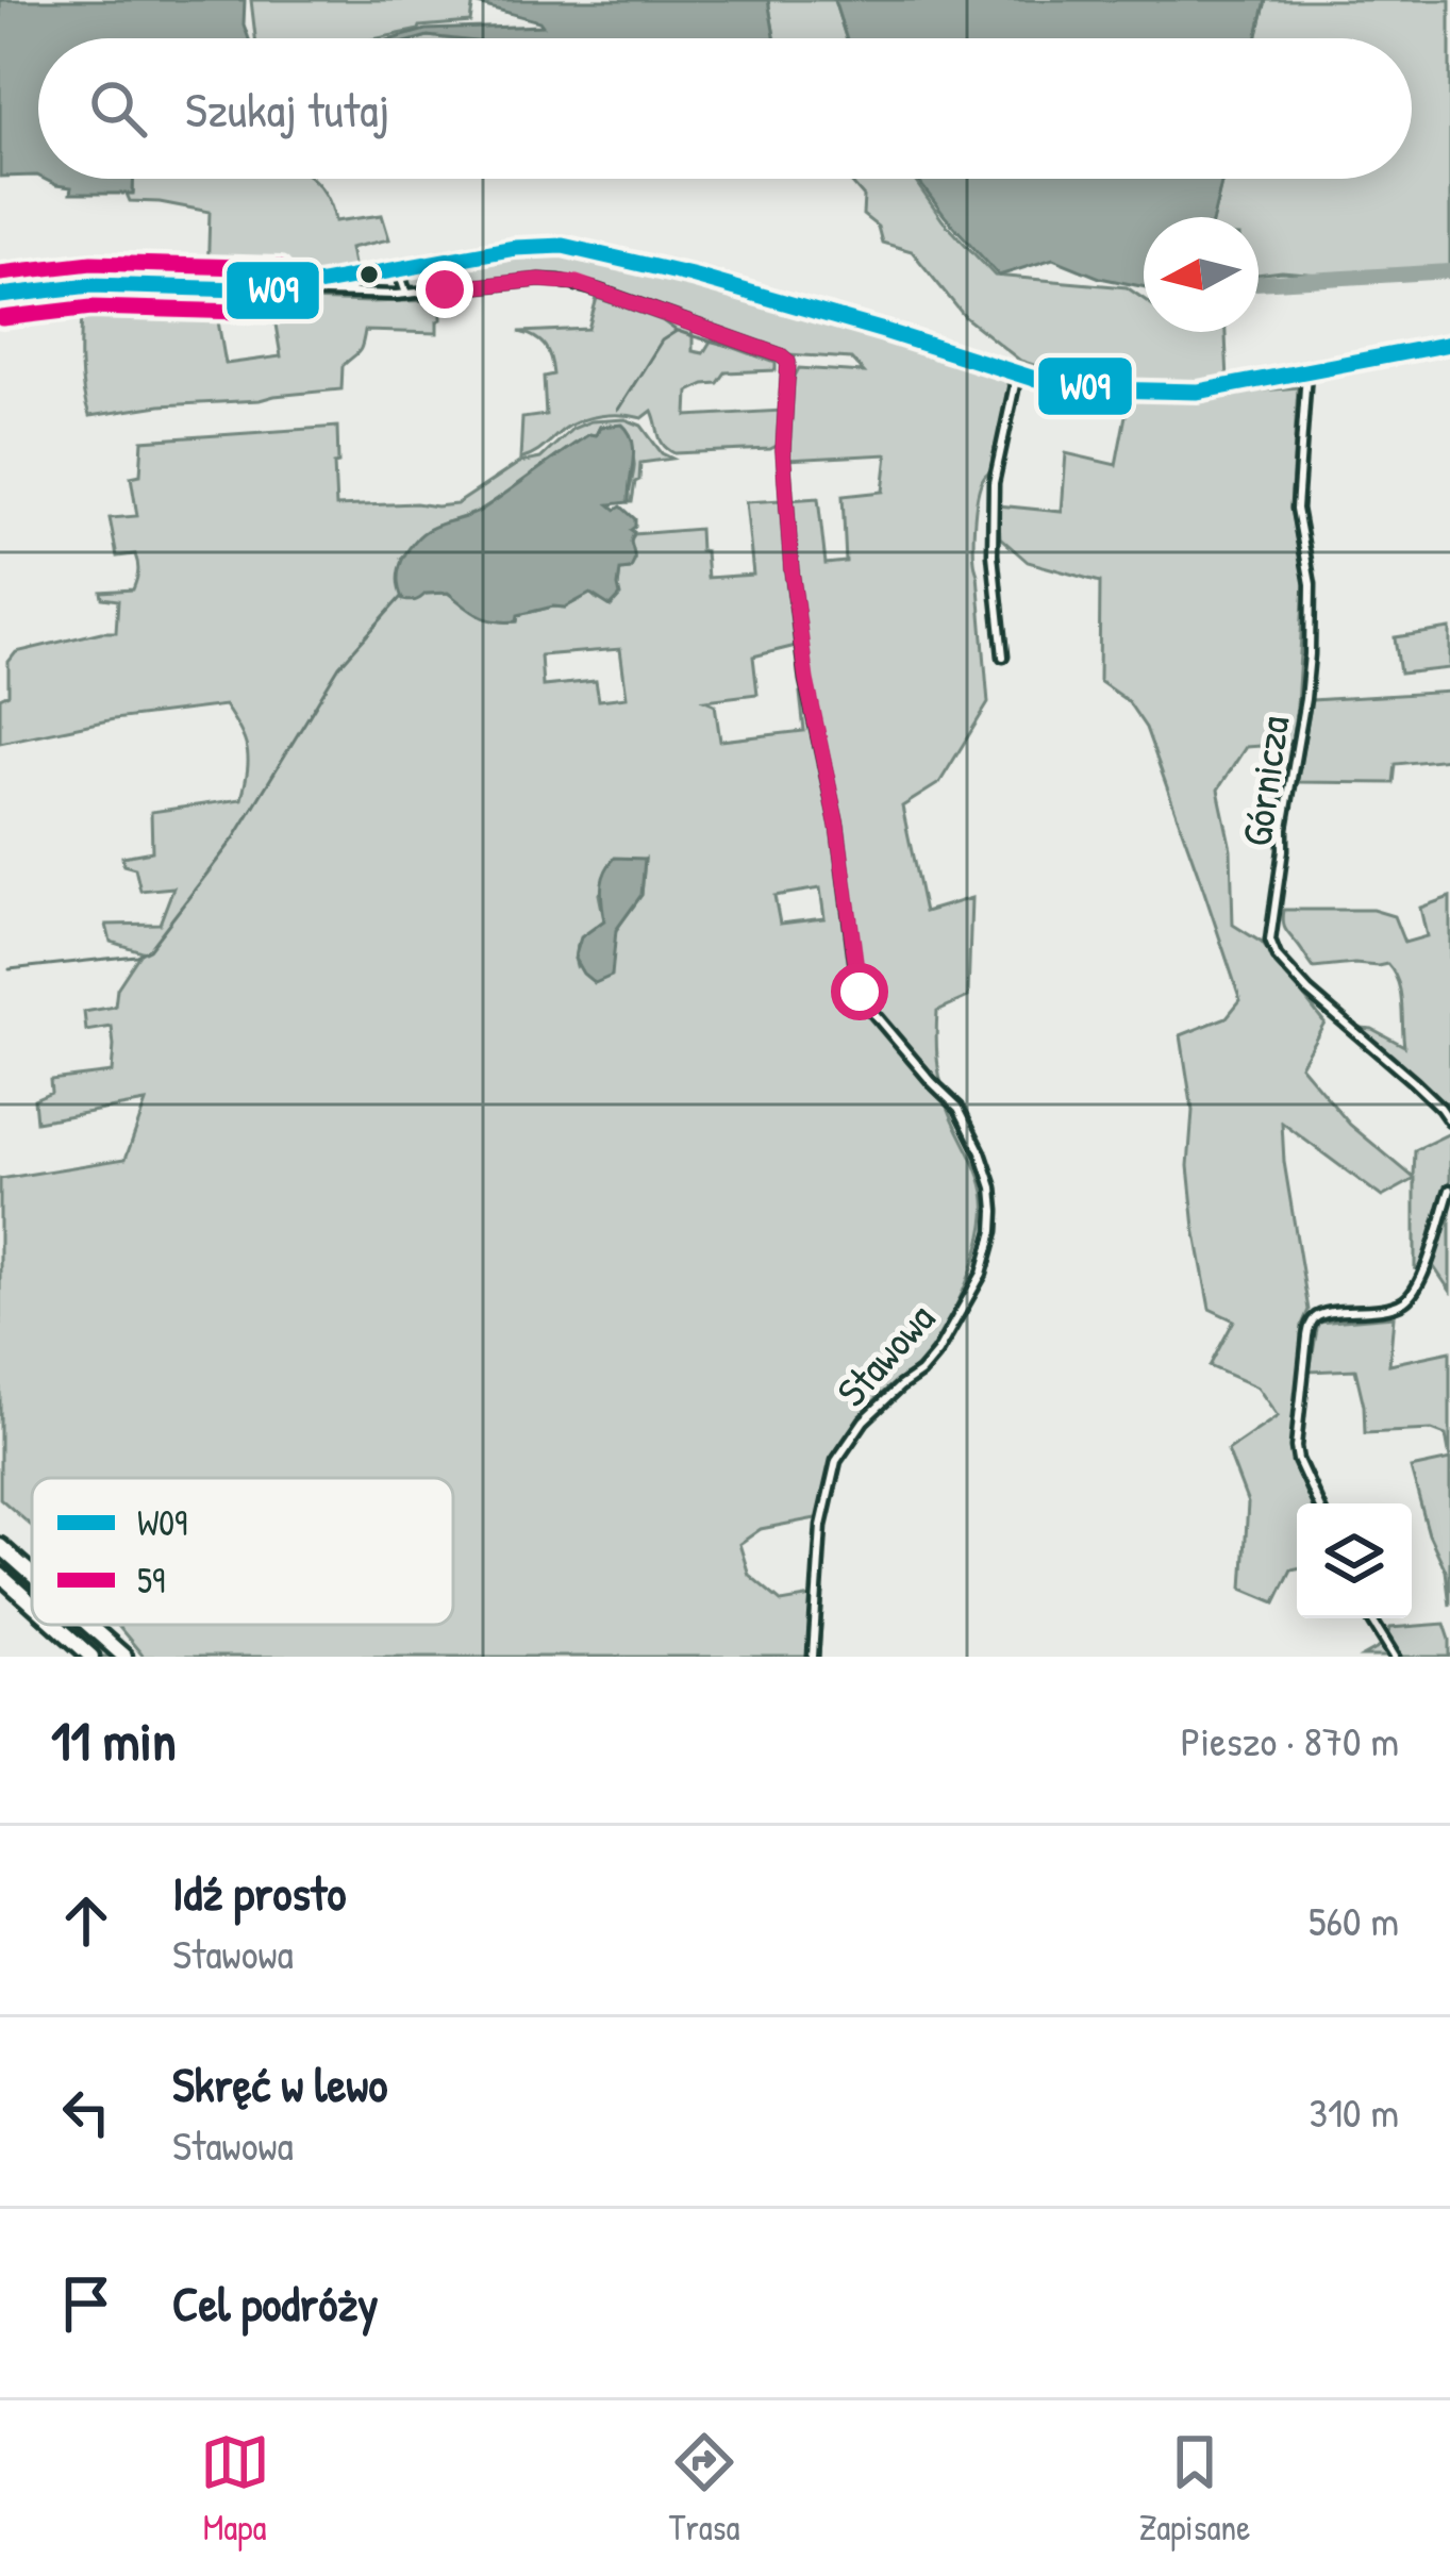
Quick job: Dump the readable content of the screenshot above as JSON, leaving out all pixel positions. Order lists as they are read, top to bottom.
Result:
{
  "streets": {
    "street": ["Górnicza", "Stawowa"]
  },
  "lines": ["transit line W09", "transit line 59"],
  "legend": ["W09", "59"],
  "north": "left",
  "page": {
    "search": "Szukaj tutaj",
    "heading": ["11 min", "Pieszo · 870 m"],
    "list": [
      ["Idź prosto", "Stawowa", "560 m"],
      ["Skręć w lewo", "Stawowa", "310 m"],
      "Cel podróży"
    ],
    "nav": ["Mapa", "Trasa", "Zapisane"]
  }
}
